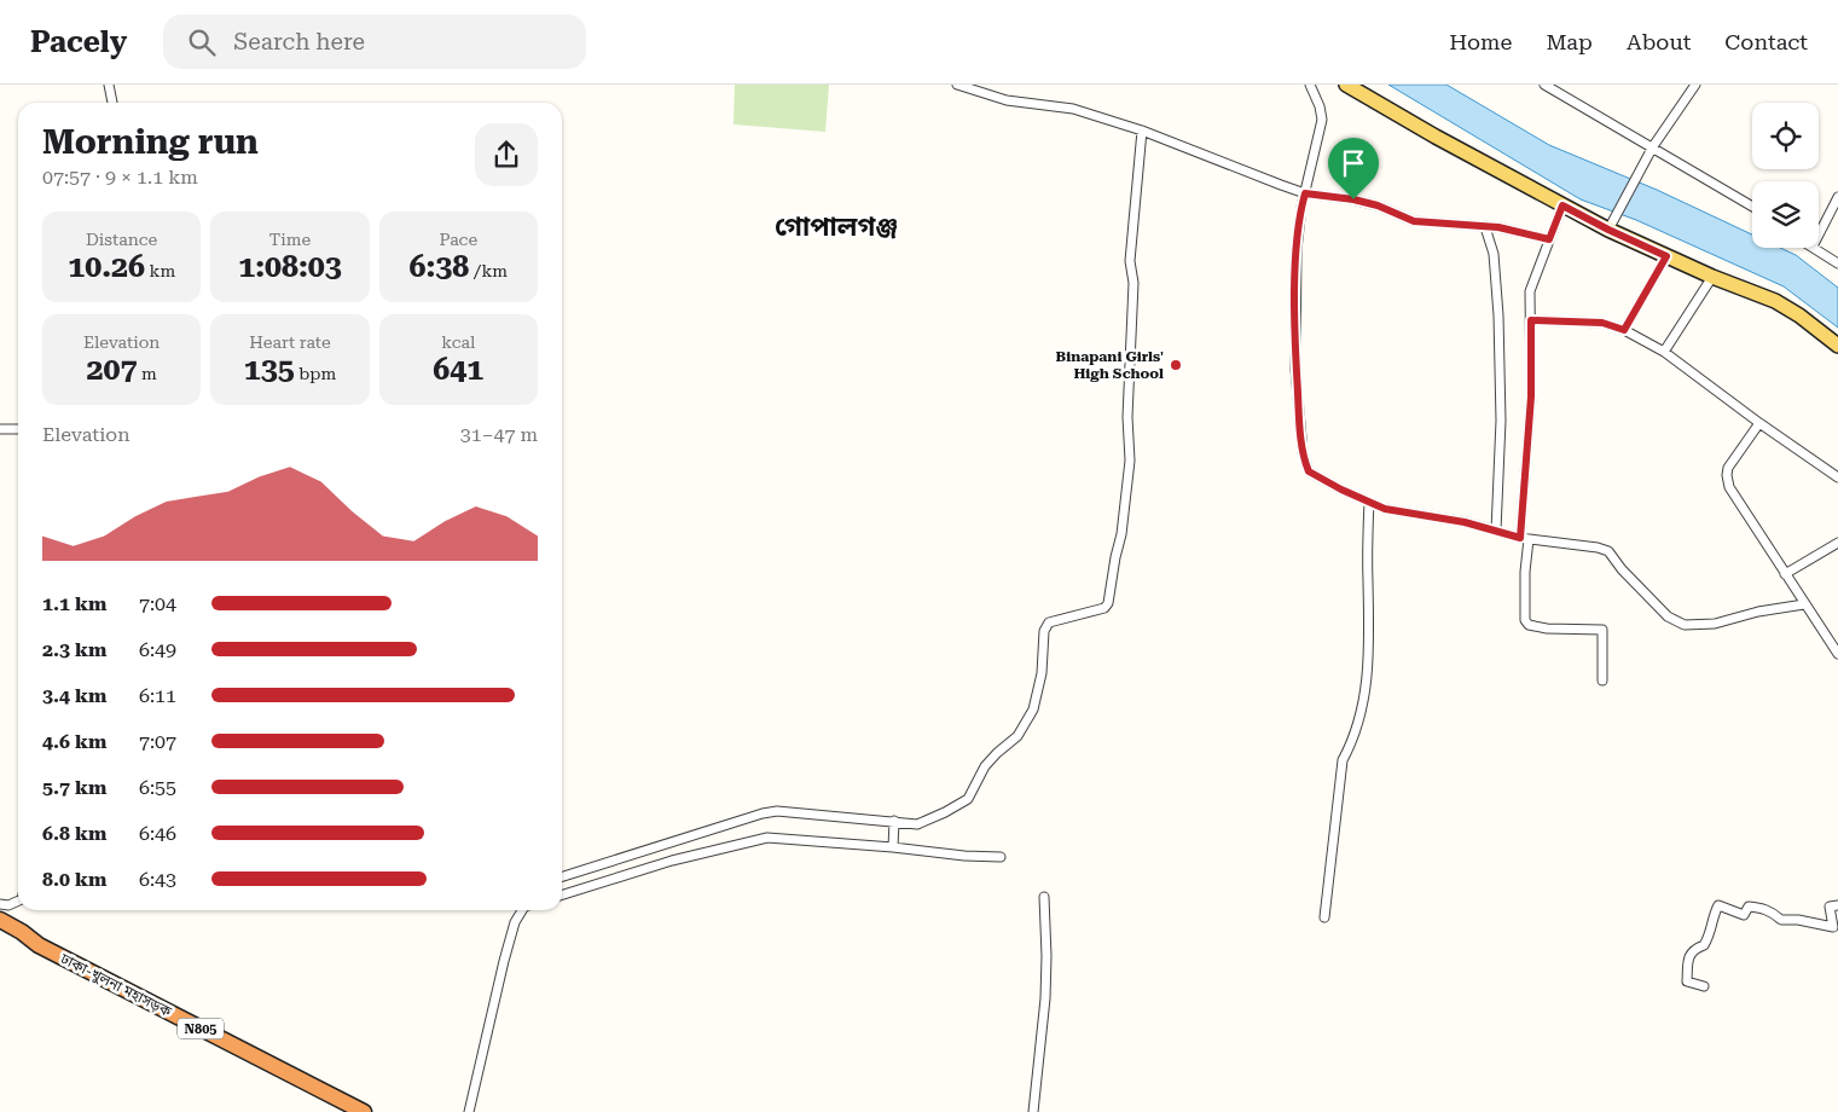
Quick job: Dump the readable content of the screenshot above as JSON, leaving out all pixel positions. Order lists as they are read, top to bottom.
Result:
{
  "streets": {
    "highway": ["ঢাকা-খুলনা মহাসড়ক", "N805"]
  },
  "districts": ["গোপালগঞ্জ"],
  "places": ["Binapani Girls' High School"],
  "page": {
    "header": "Pacely",
    "search": "Search here",
    "nav": [
      "Home",
      "Map",
      "About",
      "Contact"
    ],
    "heading": ["Morning run", "07:57 · 9 × 1.1 km"],
    "stats": [
      ["Distance", "10.26 km"],
      ["Time", "1:08:03"],
      ["Pace", "6:38 /km"],
      ["Elevation", "207 m"],
      ["Heart rate", "135 bpm"],
      ["kcal", "641"]
    ],
    "chart": ["Elevation", "31–47 m"],
    "list": [
      {
        "name": "1.1 km",
        "note": "7:04"
      },
      {
        "name": "2.3 km",
        "note": "6:49"
      },
      {
        "name": "3.4 km",
        "note": "6:11"
      },
      {
        "name": "4.6 km",
        "note": "7:07"
      },
      {
        "name": "5.7 km",
        "note": "6:55"
      },
      {
        "name": "6.8 km",
        "note": "6:46"
      },
      {
        "name": "8.0 km",
        "note": "6:43"
      }
    ]
  }
}
